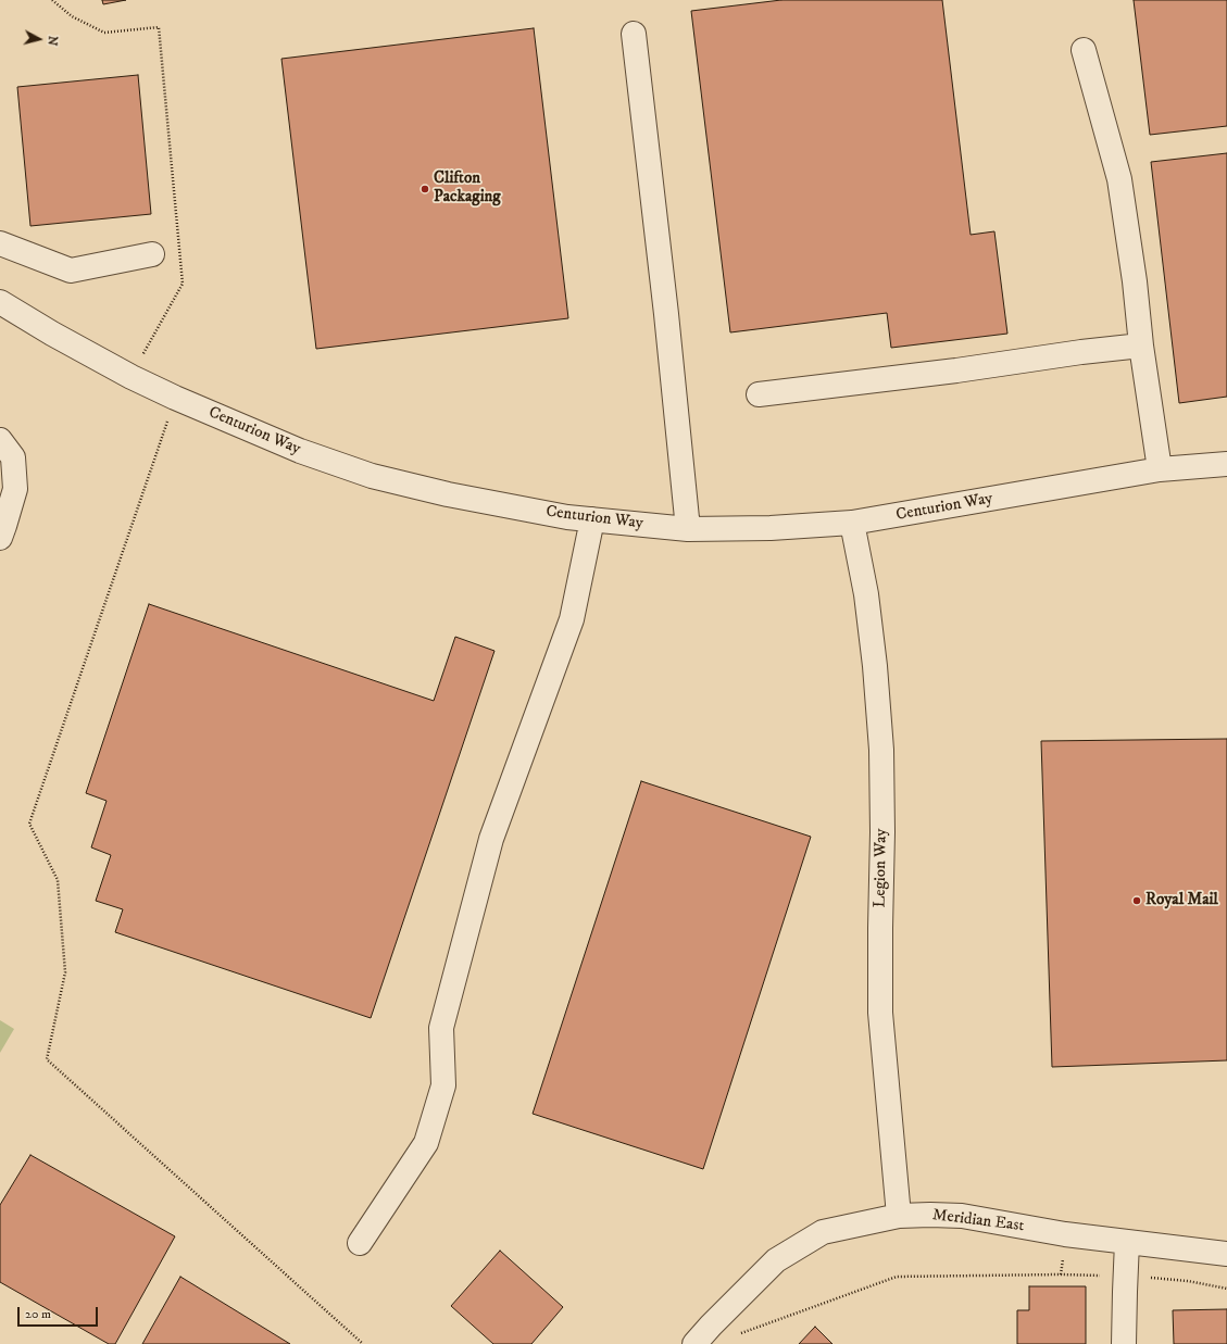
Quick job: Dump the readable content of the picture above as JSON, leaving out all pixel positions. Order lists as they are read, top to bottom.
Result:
{
  "streets": {
    "street": ["Centurion Way", "Legion Way", "Meridian East"]
  },
  "crossings": [
    ["Centurion Way", "Legion Way"],
    ["Legion Way", "Meridian East"]
  ],
  "places": ["Clifton Packaging", "Royal Mail"],
  "scale_bar": "20 m",
  "north": "right"
}
